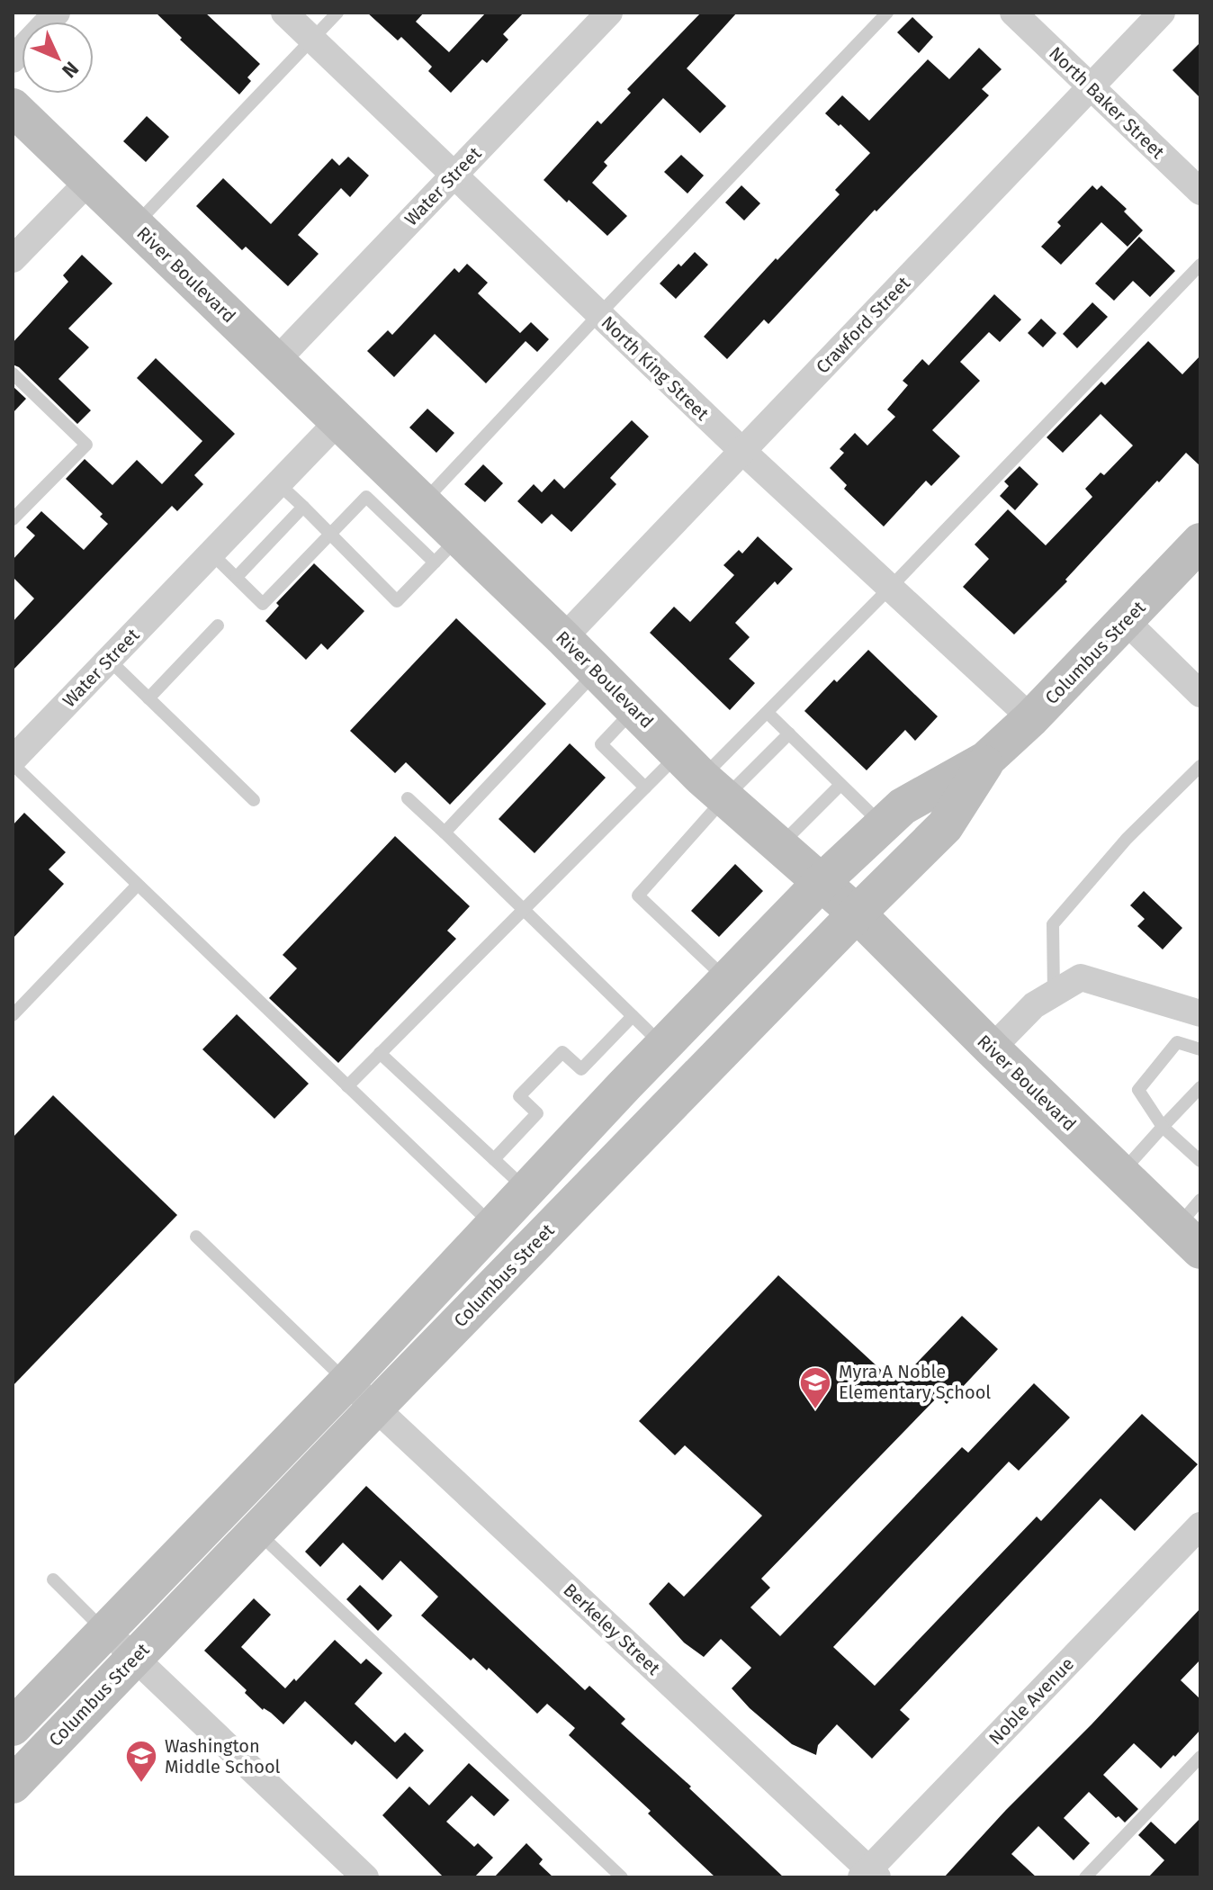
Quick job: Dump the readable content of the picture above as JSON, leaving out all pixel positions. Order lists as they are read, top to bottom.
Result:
{
  "streets": {
    "main road": ["River Boulevard", "Columbus Street"],
    "street": [
      "North Baker Street",
      "Water Street",
      "Crawford Street",
      "North King Street",
      "Berkeley Street",
      "Noble Avenue"
    ]
  },
  "crossings": [
    ["North Baker Street", "Crawford Street"],
    ["Water Street", "River Boulevard"],
    ["Water Street", "North King Street"],
    ["River Boulevard", "Crawford Street"],
    ["River Boulevard", "Columbus Street"],
    ["Crawford Street", "North King Street"],
    ["North King Street", "Columbus Street"],
    ["Columbus Street", "Berkeley Street"],
    ["Berkeley Street", "Noble Avenue"]
  ],
  "places": {
    "school or university": ["Myra A Noble Elementary School", "Washington Middle School"]
  },
  "north": "bottom right"
}
